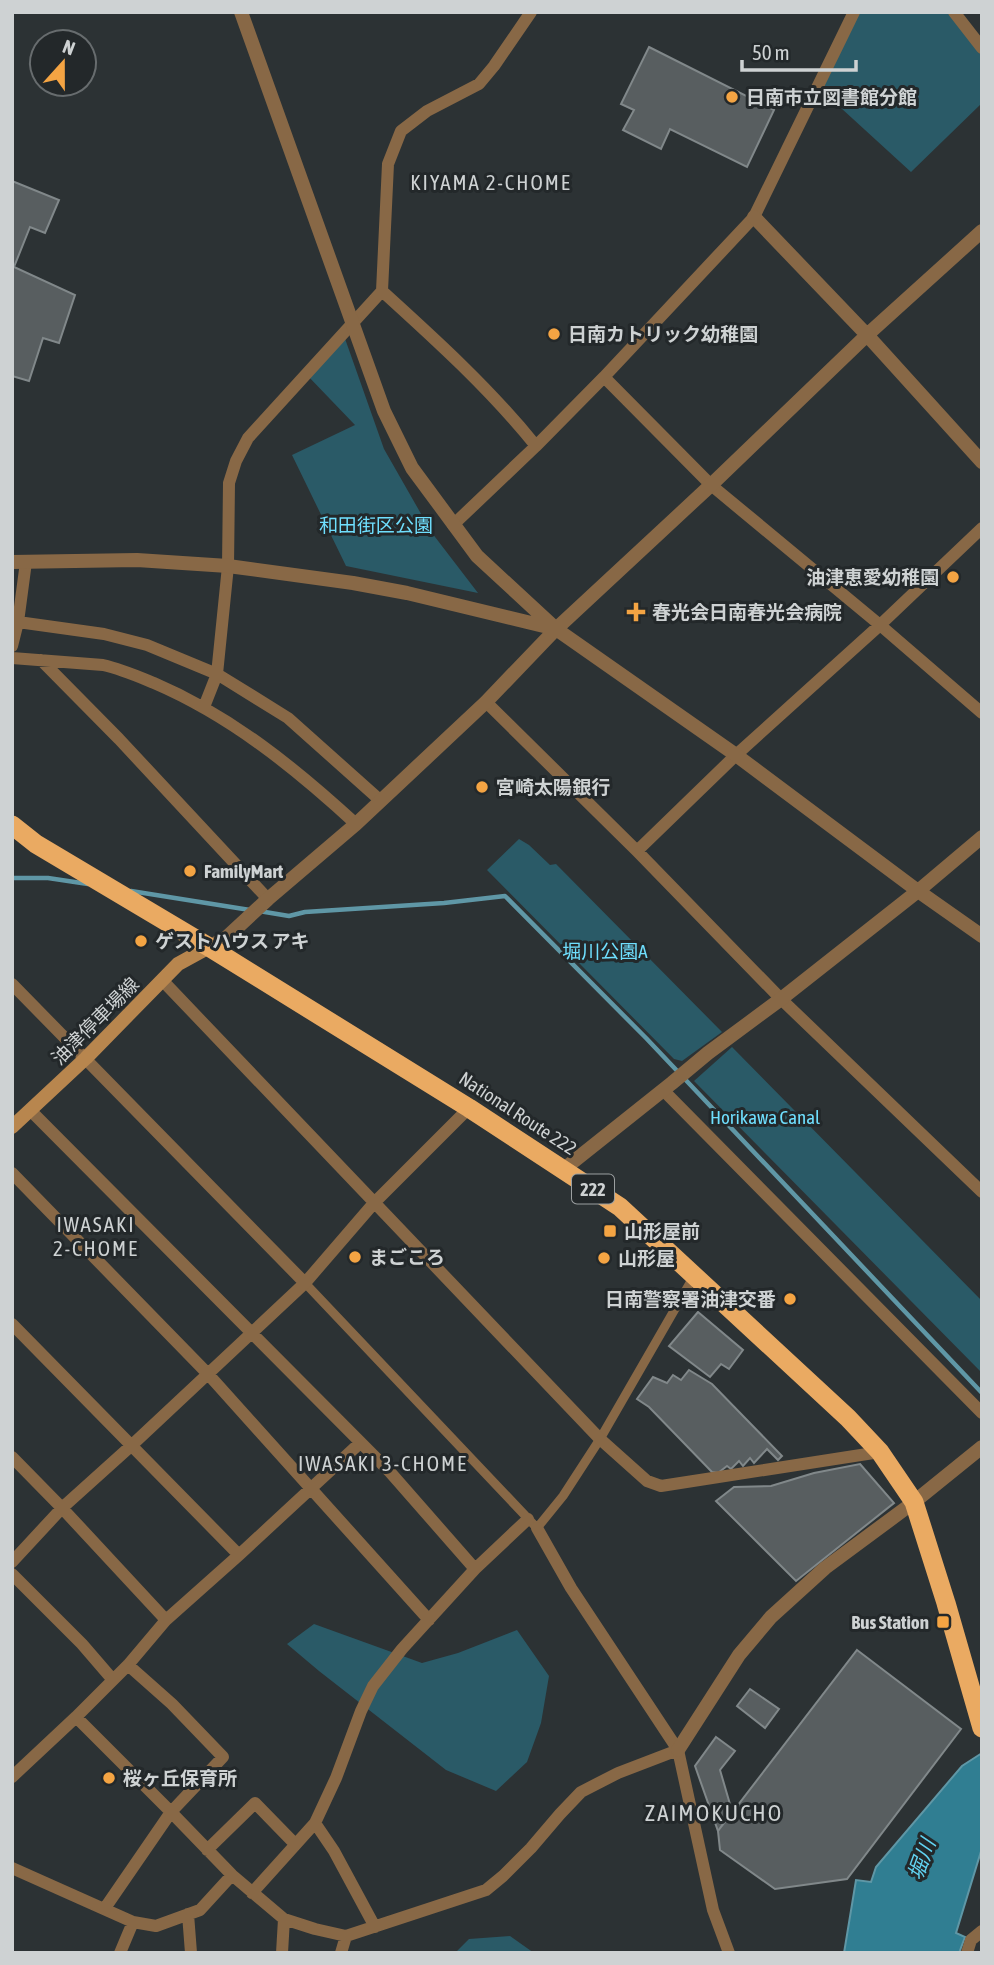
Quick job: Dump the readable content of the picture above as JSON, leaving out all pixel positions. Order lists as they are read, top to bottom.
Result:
{
  "streets": {
    "highway": ["National Route 222", "222"],
    "main road": ["油津停車場線"]
  },
  "crossings": [
    ["油津停車場線", "National Route 222"]
  ],
  "districts": [
    "KIYAMA 2-CHOME",
    "IWASAKI 2-CHOME",
    "IWASAKI 3-CHOME",
    "ZAIMOKUCHO"
  ],
  "water": ["堀川"],
  "parks": ["和田街区公園", "堀川公園A", "Horikawa Canal"],
  "places": {
    "other": [
      "日南市立図書館分館",
      "日南カトリック幼稚園",
      "油津恵愛幼稚園",
      "宮崎太陽銀行",
      "FamilyMart",
      "ゲストハウス アキ",
      "まごころ",
      "山形屋",
      "日南警察署油津交番",
      "桜ヶ丘保育所"
    ],
    "health": ["春光会日南春光会病院"],
    "transit": ["山形屋前", "Bus Station"]
  },
  "scale_bar": "50 m",
  "north": "top"
}
